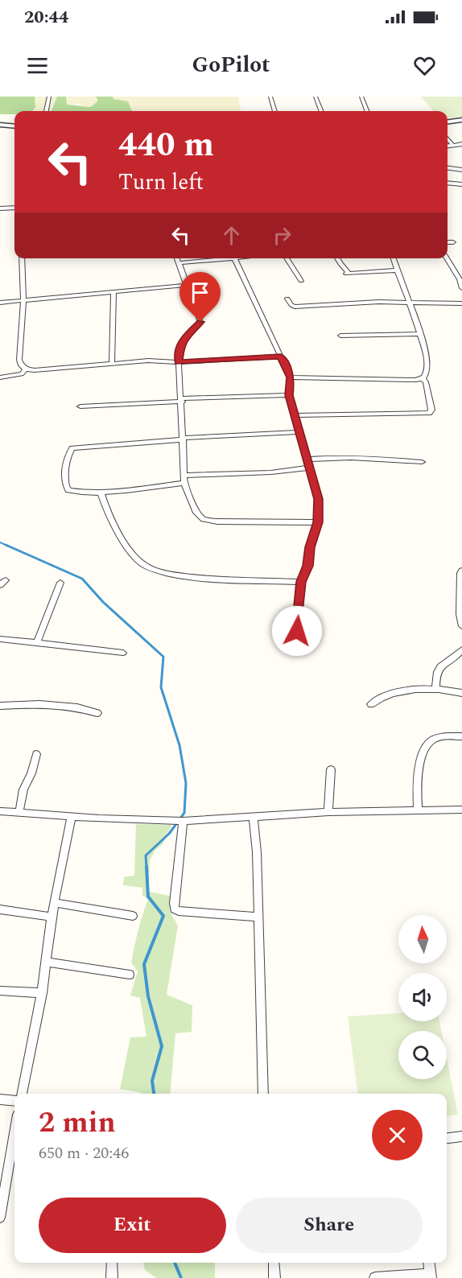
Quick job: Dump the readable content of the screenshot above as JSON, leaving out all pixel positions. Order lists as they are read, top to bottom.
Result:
{
  "north": "top",
  "page": {
    "status": "20:44",
    "header": "GoPilot",
    "turn": ["440 m", "Turn left"],
    "heading": ["2 min", "650 m · 20:46"],
    "buttons": ["Exit", "Share"]
  }
}
